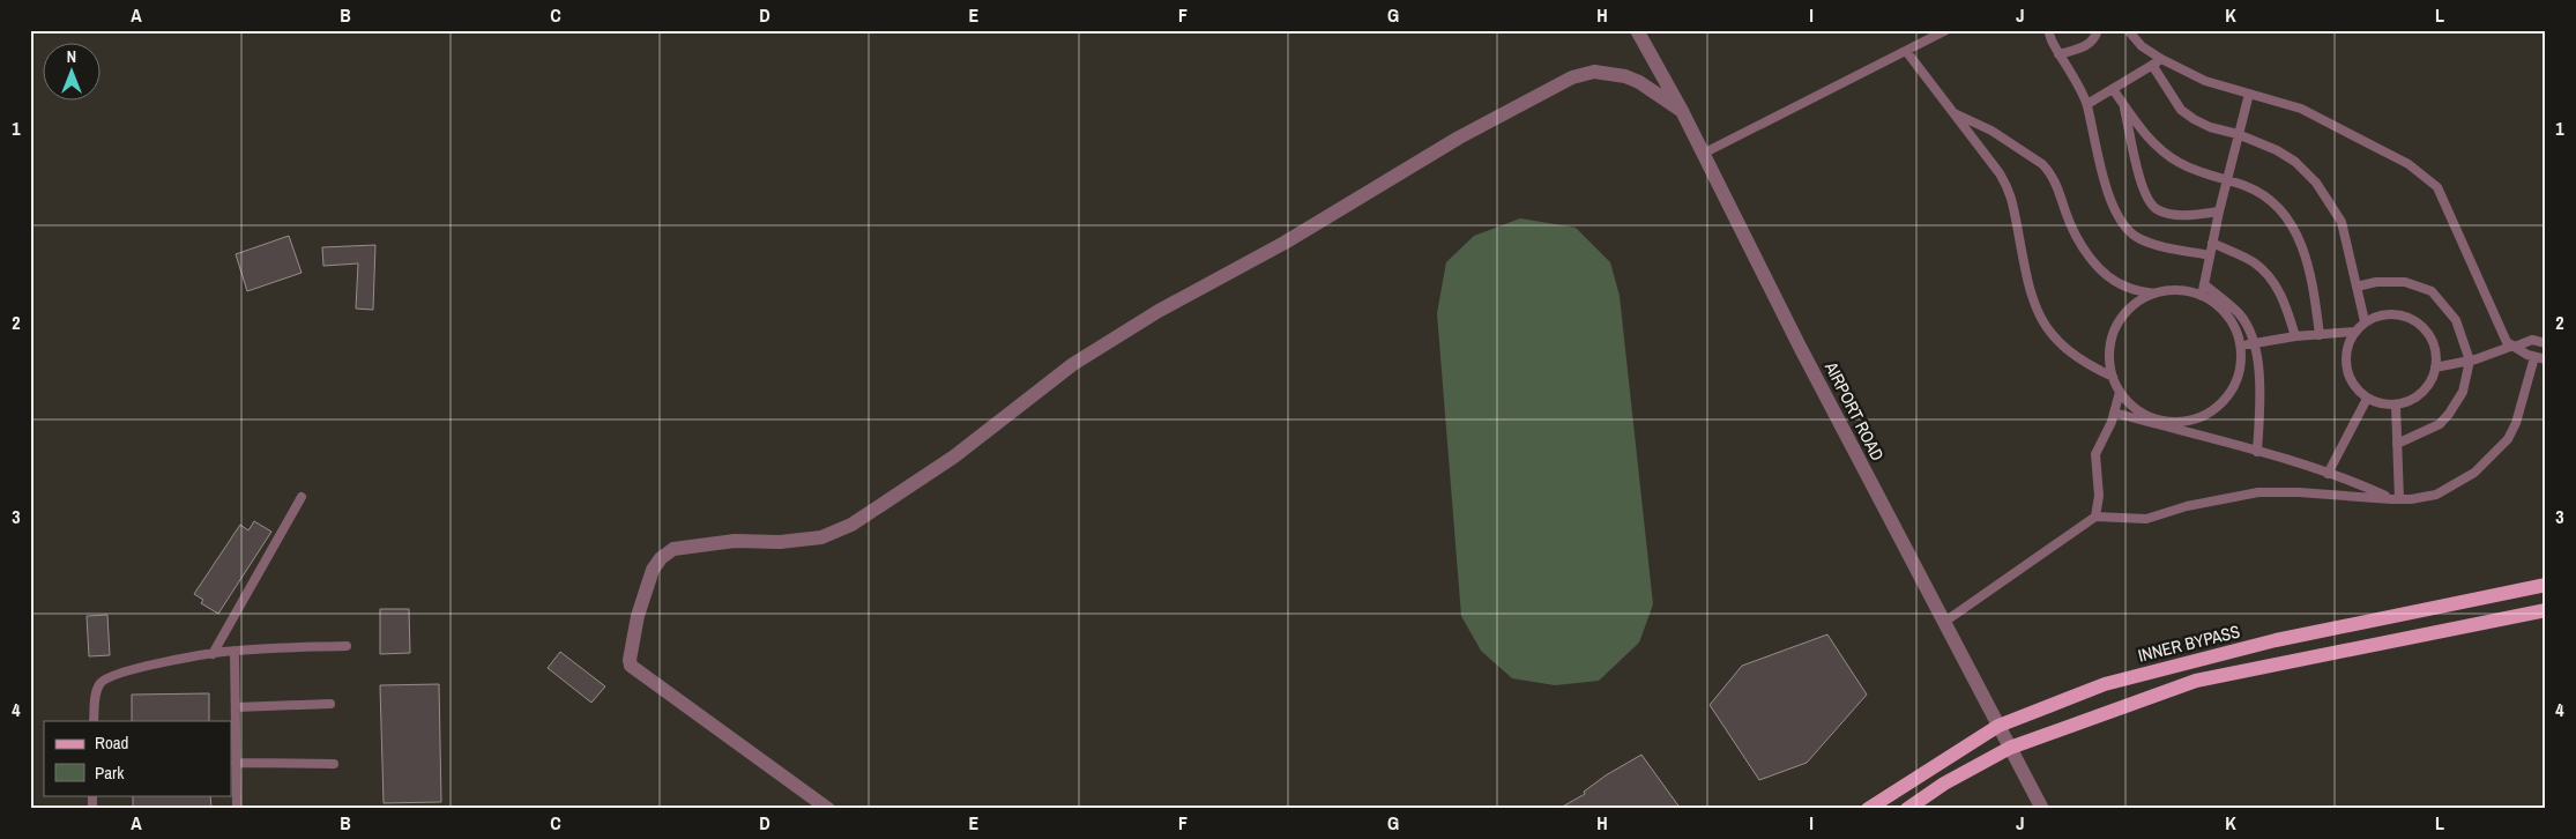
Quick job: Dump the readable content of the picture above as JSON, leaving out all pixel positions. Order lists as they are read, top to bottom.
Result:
{
  "streets": {
    "main road": ["INNER BYPASS"],
    "street": ["AIRPORT ROAD"]
  },
  "crossings": [
    ["AIRPORT ROAD", "INNER BYPASS"]
  ],
  "legend": ["Road", "Park"],
  "north": "top",
  "grid": {
    "columns": [
      "A",
      "B",
      "C",
      "D",
      "E",
      "F",
      "G",
      "H",
      "I",
      "J",
      "K",
      "L"
    ],
    "rows": [
      "1",
      "2",
      "3",
      "4"
    ]
  }
}
